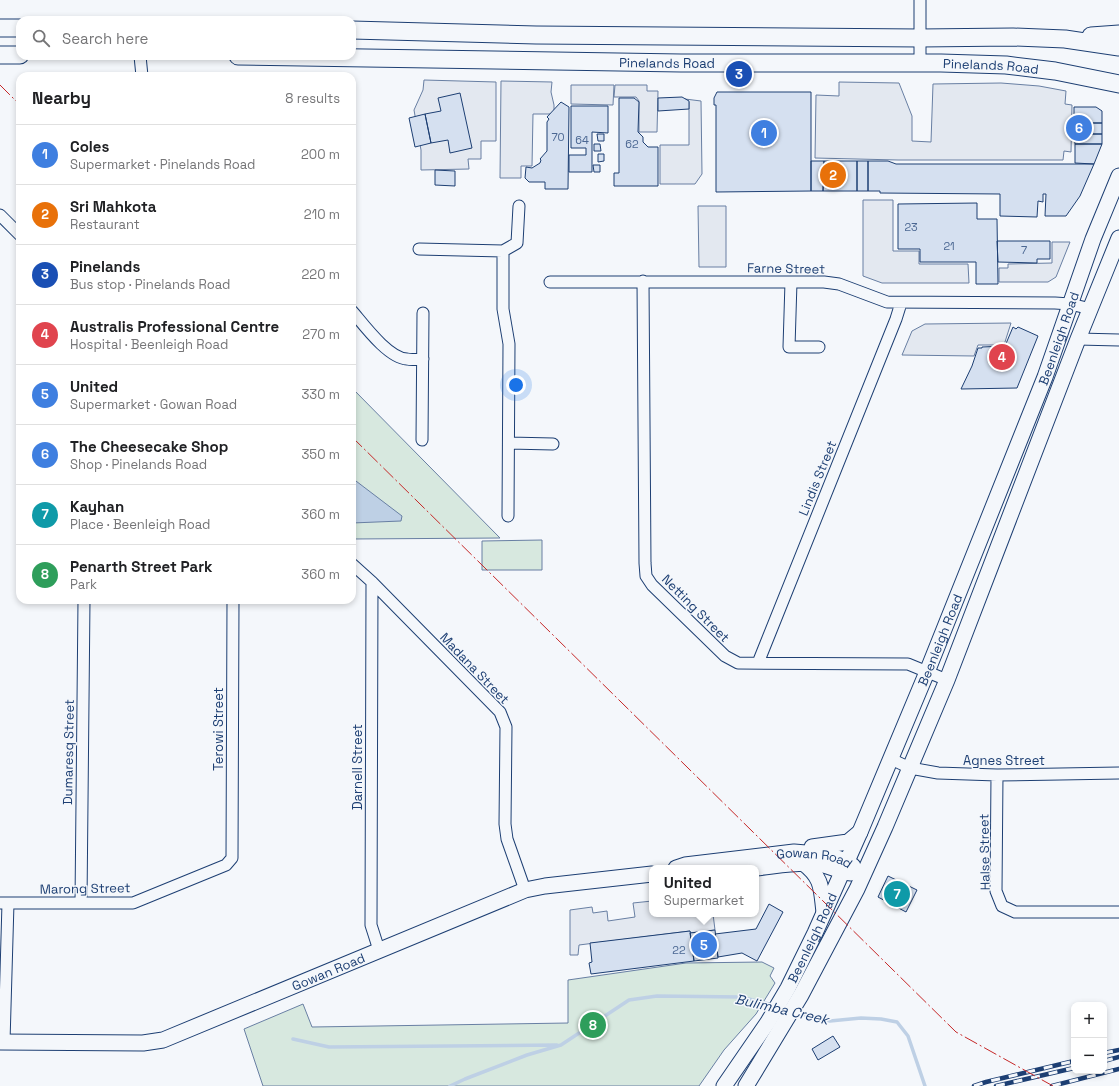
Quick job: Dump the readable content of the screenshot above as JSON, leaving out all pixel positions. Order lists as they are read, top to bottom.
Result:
{
  "streets": {
    "main road": ["Pinelands Road", "Beenleigh Road", "Gowan Road"],
    "street": [
      "Farne Street",
      "Lindis Street",
      "Netting Street",
      "Madana Street",
      "Terowi Street",
      "Dumaresq Street",
      "Agnes Street",
      "Darnell Street",
      "Halse Street",
      "Marong Street"
    ]
  },
  "crossings": [
    ["Farne Street", "Beenleigh Road"],
    ["Farne Street", "Lindis Street"],
    ["Farne Street", "Netting Street"],
    ["Beenleigh Road", "Netting Street"],
    ["Beenleigh Road", "Agnes Street"],
    ["Beenleigh Road", "Gowan Road"],
    ["Lindis Street", "Netting Street"],
    ["Madana Street", "Darnell Street"],
    ["Madana Street", "Gowan Road"],
    ["Terowi Street", "Marong Street"],
    ["Dumaresq Street", "Marong Street"],
    ["Agnes Street", "Halse Street"],
    ["Darnell Street", "Gowan Road"]
  ],
  "water": ["Bulimba Creek"],
  "house_numbers": [
    "70",
    "64",
    "62",
    "23",
    "21",
    "7",
    "22"
  ],
  "page": {
    "search": "Search here",
    "pins": [
      "3",
      "6",
      "1",
      "2",
      "4",
      "7",
      "5",
      "8"
    ],
    "heading": ["Nearby", "8 results"],
    "list": [
      {
        "mark": "1",
        "name": "Coles",
        "note": "Supermarket · Pinelands Road",
        "value": "200 m"
      },
      {
        "mark": "2",
        "name": "Sri Mahkota",
        "note": "Restaurant",
        "value": "210 m"
      },
      {
        "mark": "3",
        "name": "Pinelands",
        "note": "Bus stop · Pinelands Road",
        "value": "220 m"
      },
      {
        "mark": "4",
        "name": "Australis Professional Centre",
        "note": "Hospital · Beenleigh Road",
        "value": "270 m"
      },
      {
        "mark": "5",
        "name": "United",
        "note": "Supermarket · Gowan Road",
        "value": "330 m"
      },
      {
        "mark": "6",
        "name": "The Cheesecake Shop",
        "note": "Shop · Pinelands Road",
        "value": "350 m"
      },
      {
        "mark": "7",
        "name": "Kayhan",
        "note": "Place · Beenleigh Road",
        "value": "360 m"
      },
      {
        "mark": "8",
        "name": "Penarth Street Park",
        "note": "Park",
        "value": "360 m"
      }
    ],
    "popup": ["United", "Supermarket"],
    "map_buttons": ["+", "−"]
  }
}
